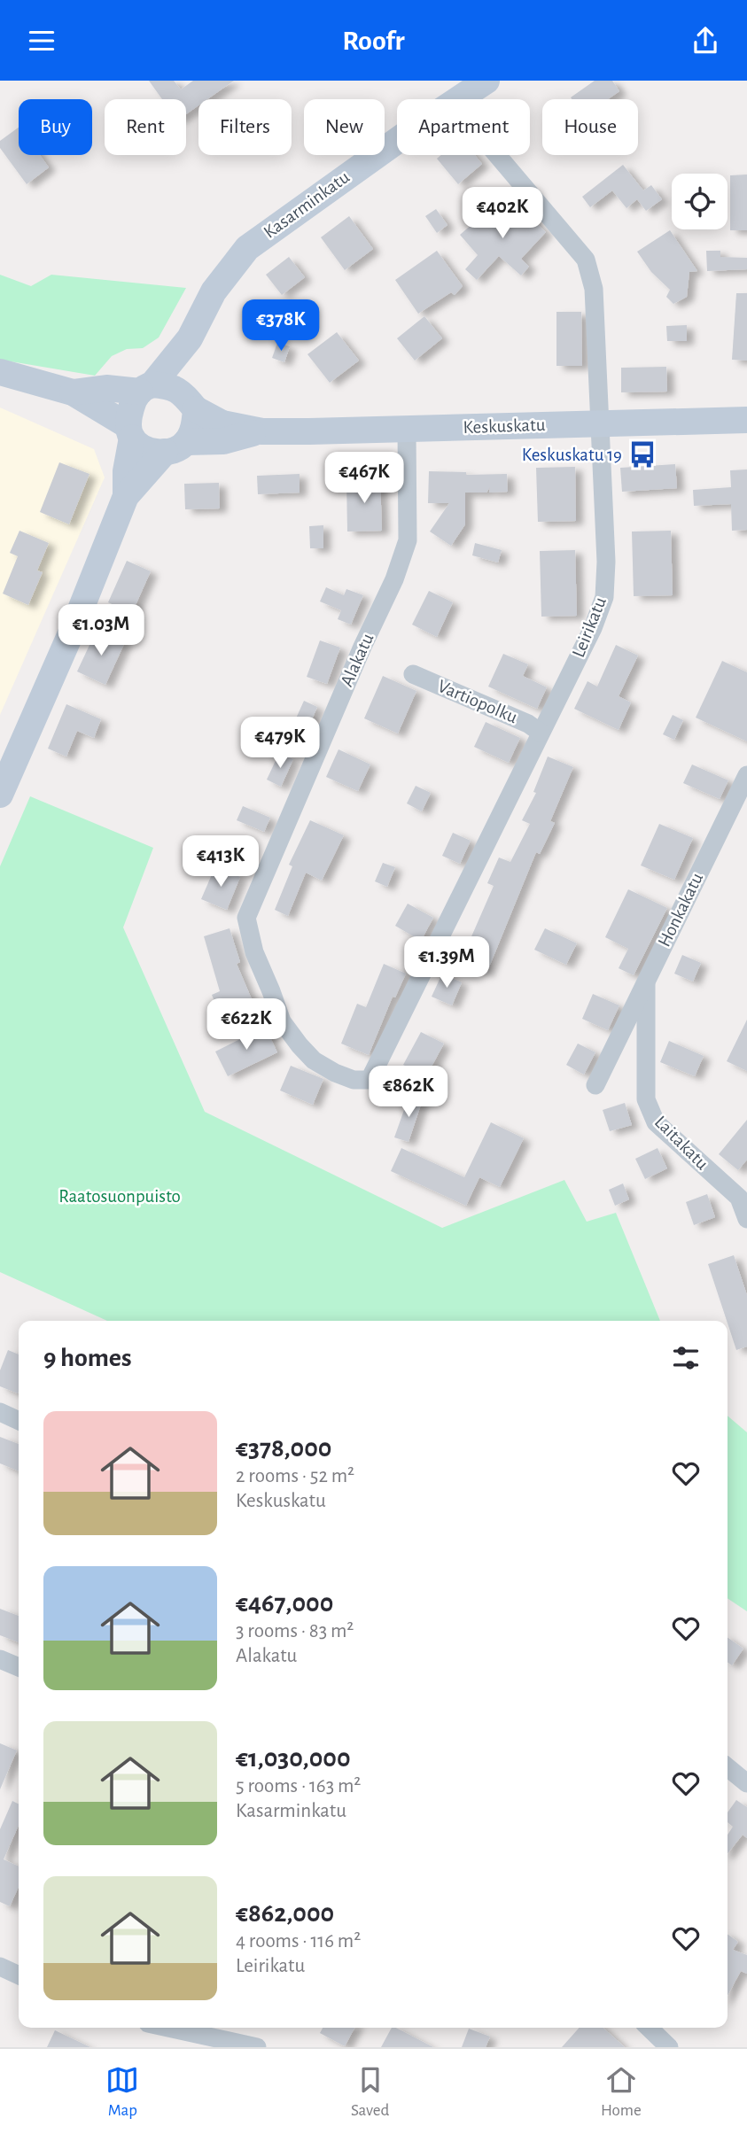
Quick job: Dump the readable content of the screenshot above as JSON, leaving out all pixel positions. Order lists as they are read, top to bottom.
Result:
{
  "streets": {
    "street": [
      "Kasarminkatu",
      "Keskuskatu",
      "Leirikatu",
      "Alakatu",
      "Vartiopolku",
      "Honkakatu",
      "Laitakatu"
    ]
  },
  "crossings": [
    ["Keskuskatu", "Leirikatu"],
    ["Keskuskatu", "Alakatu"],
    ["Leirikatu", "Alakatu"],
    ["Leirikatu", "Vartiopolku"],
    ["Honkakatu", "Laitakatu"]
  ],
  "parks": ["Raatosuonpuisto"],
  "places": {
    "bus stop": ["Keskuskatu 19"]
  },
  "page": {
    "header": "Roofr",
    "chip": [
      "Buy",
      "Rent",
      "Filters",
      "New",
      "Apartment",
      "House"
    ],
    "price": [
      "€402K",
      "€378K",
      "€467K",
      "€1.03M",
      "€479K",
      "€413K",
      "€1.39M",
      "€622K",
      "€862K"
    ],
    "heading": "9 homes",
    "list": [
      {
        "name": "€378,000",
        "note": "2 rooms · 52 m² · Keskuskatu"
      },
      {
        "name": "€467,000",
        "note": "3 rooms · 83 m² · Alakatu"
      },
      {
        "name": "€1,030,000",
        "note": "5 rooms · 163 m² · Kasarminkatu"
      },
      {
        "name": "€862,000",
        "note": "4 rooms · 116 m² · Leirikatu"
      }
    ],
    "tabs": ["Map", "Saved", "Home"]
  }
}
